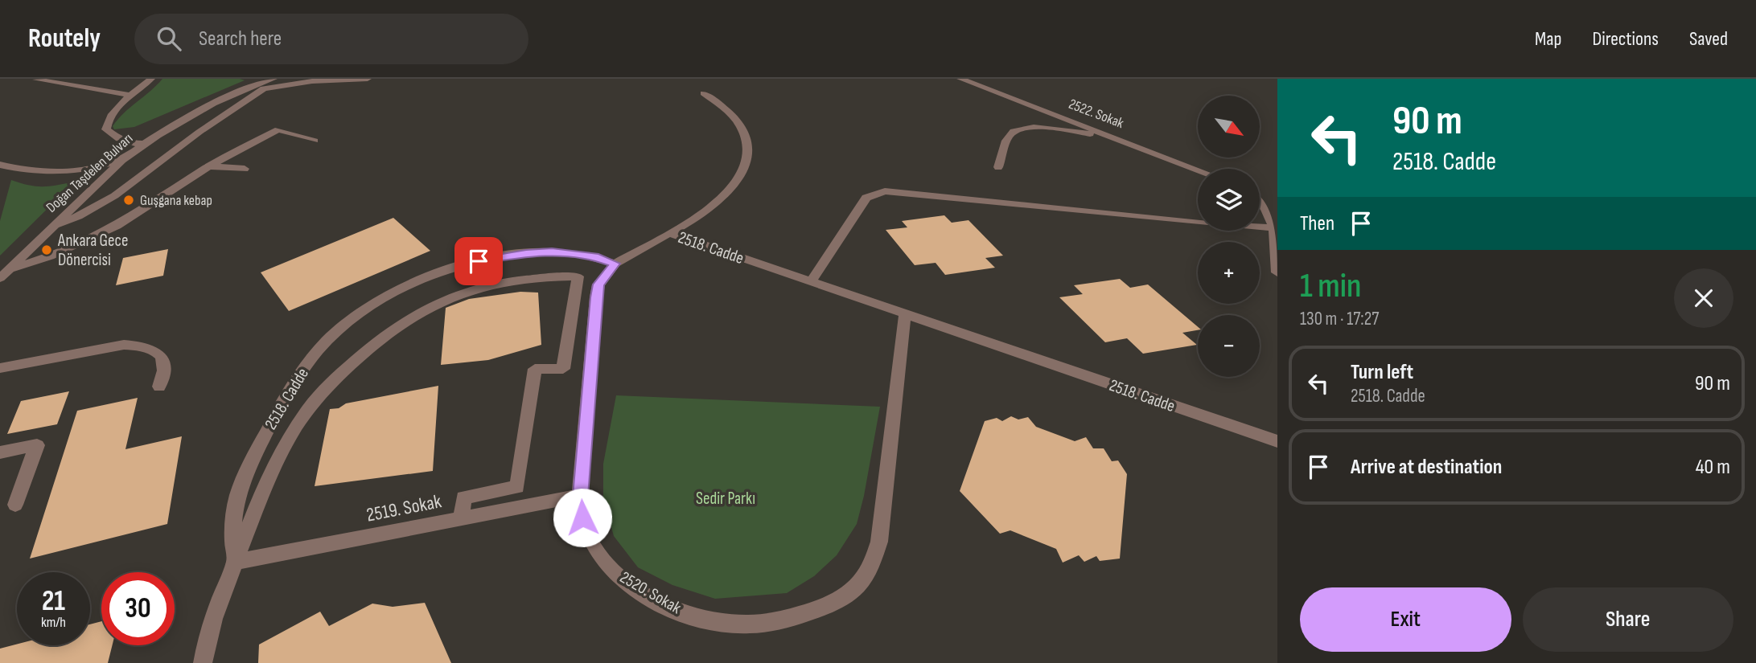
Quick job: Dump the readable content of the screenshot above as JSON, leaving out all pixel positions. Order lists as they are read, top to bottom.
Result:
{
  "streets": {
    "street": [
      "2522. Sokak",
      "Doğan Taşdelen Bulvarı",
      "2518. Cadde",
      "2519. Sokak",
      "2520. Sokak"
    ]
  },
  "crossings": [
    ["2518. Cadde", "2519. Sokak"],
    ["2518. Cadde", "2520. Sokak"],
    ["2519. Sokak", "2520. Sokak"]
  ],
  "parks": ["Sedir Parkı"],
  "places": ["Guşgana kebap", "Ankara Gece Dönercisi"],
  "north": "bottom right",
  "page": {
    "header": "Routely",
    "search": "Search here",
    "nav": ["Map", "Directions", "Saved"],
    "turn": ["90 m", "2518. Cadde"],
    "map_buttons": ["+", "−"],
    "then": "Then",
    "heading": ["1 min", "130 m · 17:27"],
    "list": [
      {
        "name": "Turn left",
        "note": "2518. Cadde",
        "value": "90 m"
      },
      {
        "name": "Arrive at destination",
        "value": "40 m"
      }
    ],
    "speed": "21 km/h",
    "limit": "30",
    "buttons": ["Exit", "Share"]
  }
}
